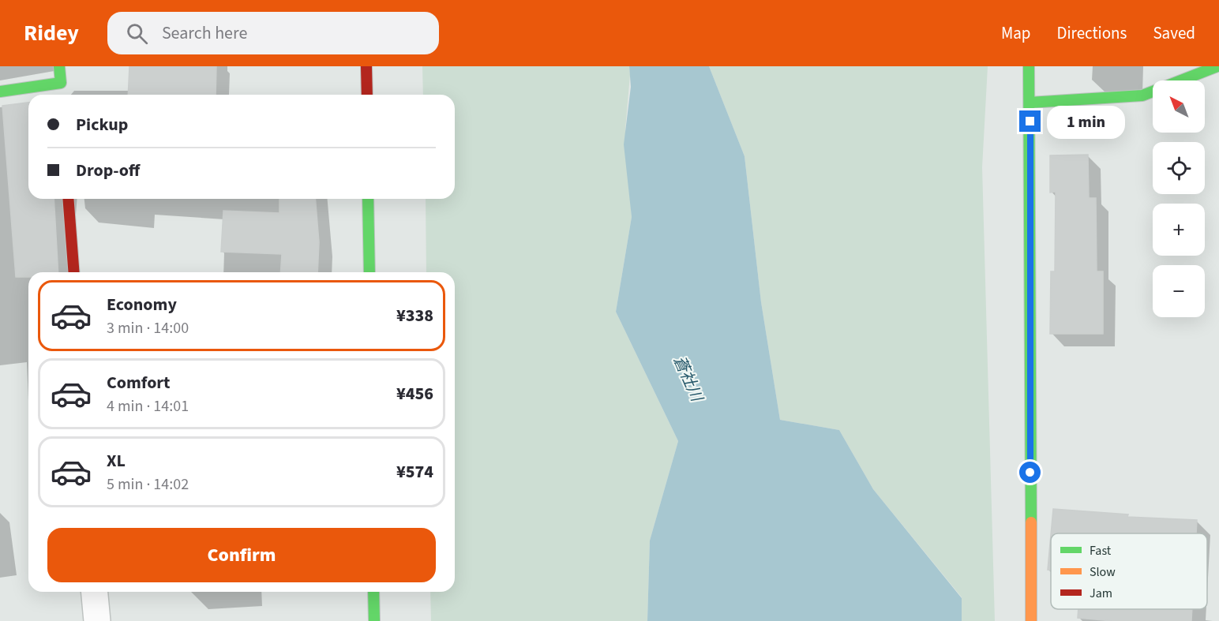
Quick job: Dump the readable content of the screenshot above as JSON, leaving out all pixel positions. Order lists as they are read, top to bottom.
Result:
{
  "water": ["蒼社川"],
  "legend": ["Fast", "Slow", "Jam"],
  "north": "top left",
  "page": {
    "header": "Ridey",
    "search": "Search here",
    "nav": ["Map", "Directions", "Saved"],
    "map_buttons": ["+", "−"],
    "banner": ["Pickup", "Drop-off"],
    "bubble": "1 min",
    "list": [
      {
        "name": "Economy",
        "note": "3 min · 14:00",
        "value": "¥338"
      },
      {
        "name": "Comfort",
        "note": "4 min · 14:01",
        "value": "¥456"
      },
      {
        "name": "XL",
        "note": "5 min · 14:02",
        "value": "¥574"
      }
    ],
    "buttons": "Confirm"
  }
}
